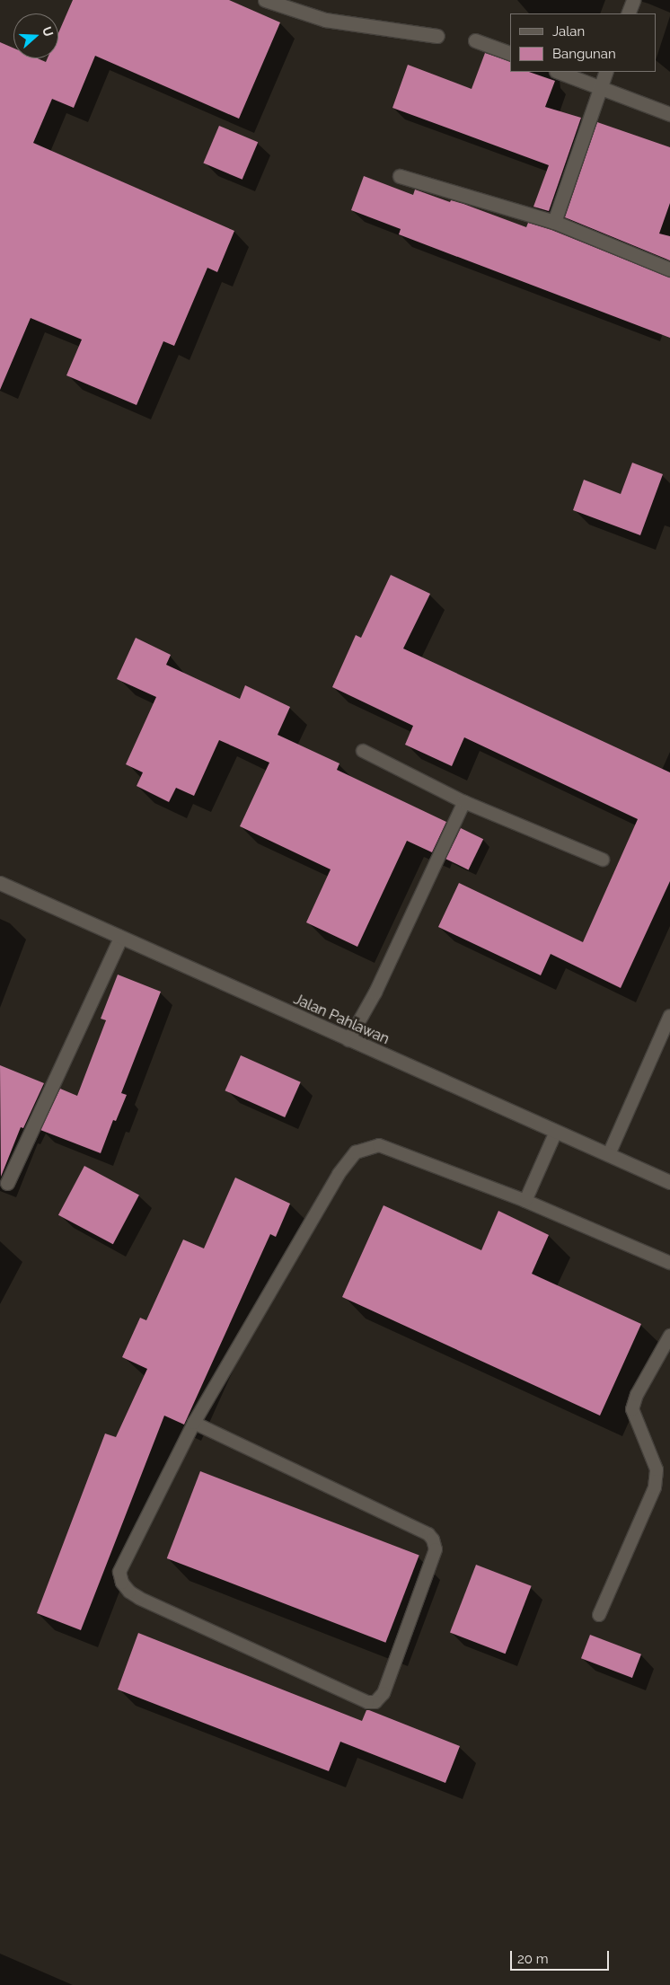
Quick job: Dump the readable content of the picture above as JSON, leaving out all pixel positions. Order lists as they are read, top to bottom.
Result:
{
  "streets": {
    "street": ["Jalan Pahlawan"]
  },
  "legend": ["Jalan", "Bangunan"],
  "scale_bar": "20 m",
  "north": "right"
}
